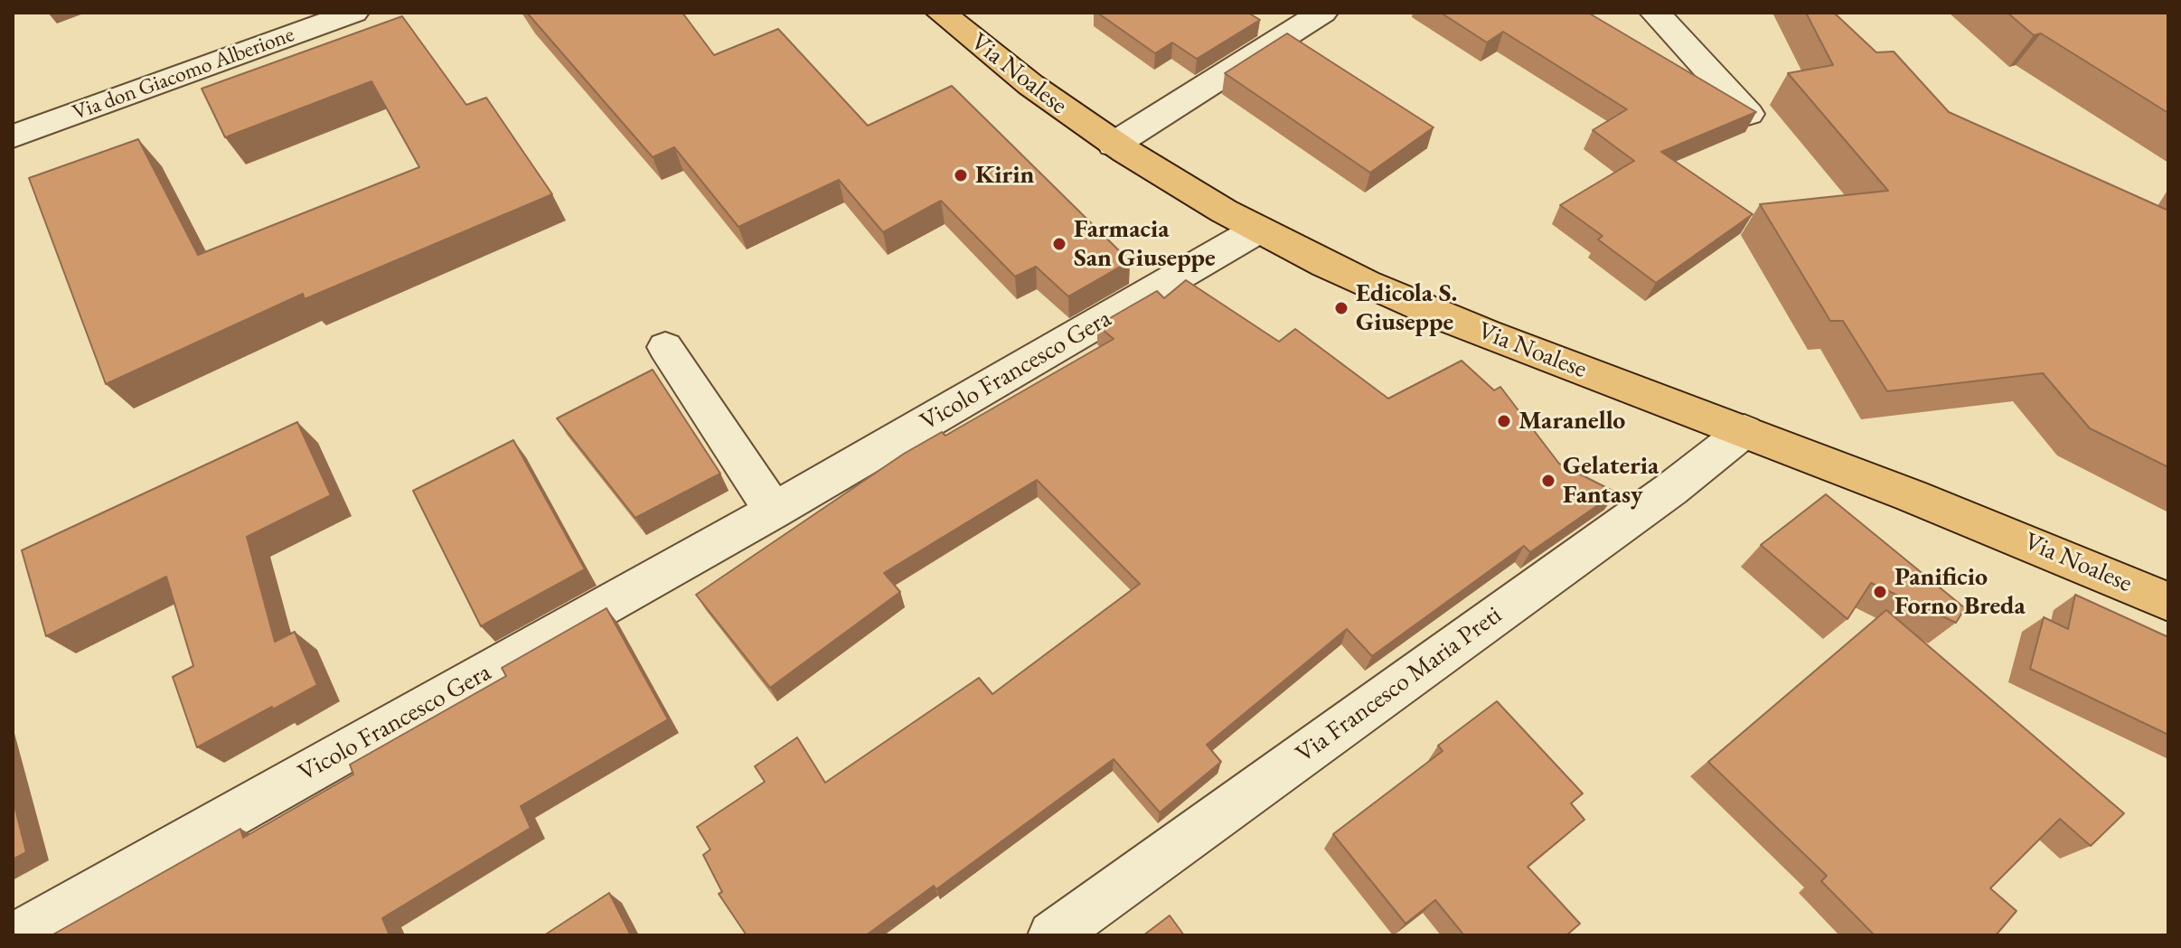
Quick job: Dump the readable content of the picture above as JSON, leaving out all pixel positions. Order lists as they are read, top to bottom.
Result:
{
  "streets": {
    "main road": ["Via Noalese"],
    "street": ["Via don Giacomo Alberione", "Vicolo Francesco Gera", "Via Francesco Maria Preti"]
  },
  "crossings": [
    ["Via Noalese", "Vicolo Francesco Gera"],
    ["Via Noalese", "Via Francesco Maria Preti"]
  ],
  "places": [
    "Kirin",
    "Farmacia San Giuseppe",
    "Edicola S. Giuseppe",
    "Maranello",
    "Gelateria Fantasy",
    "Panificio Forno Breda"
  ]
}
